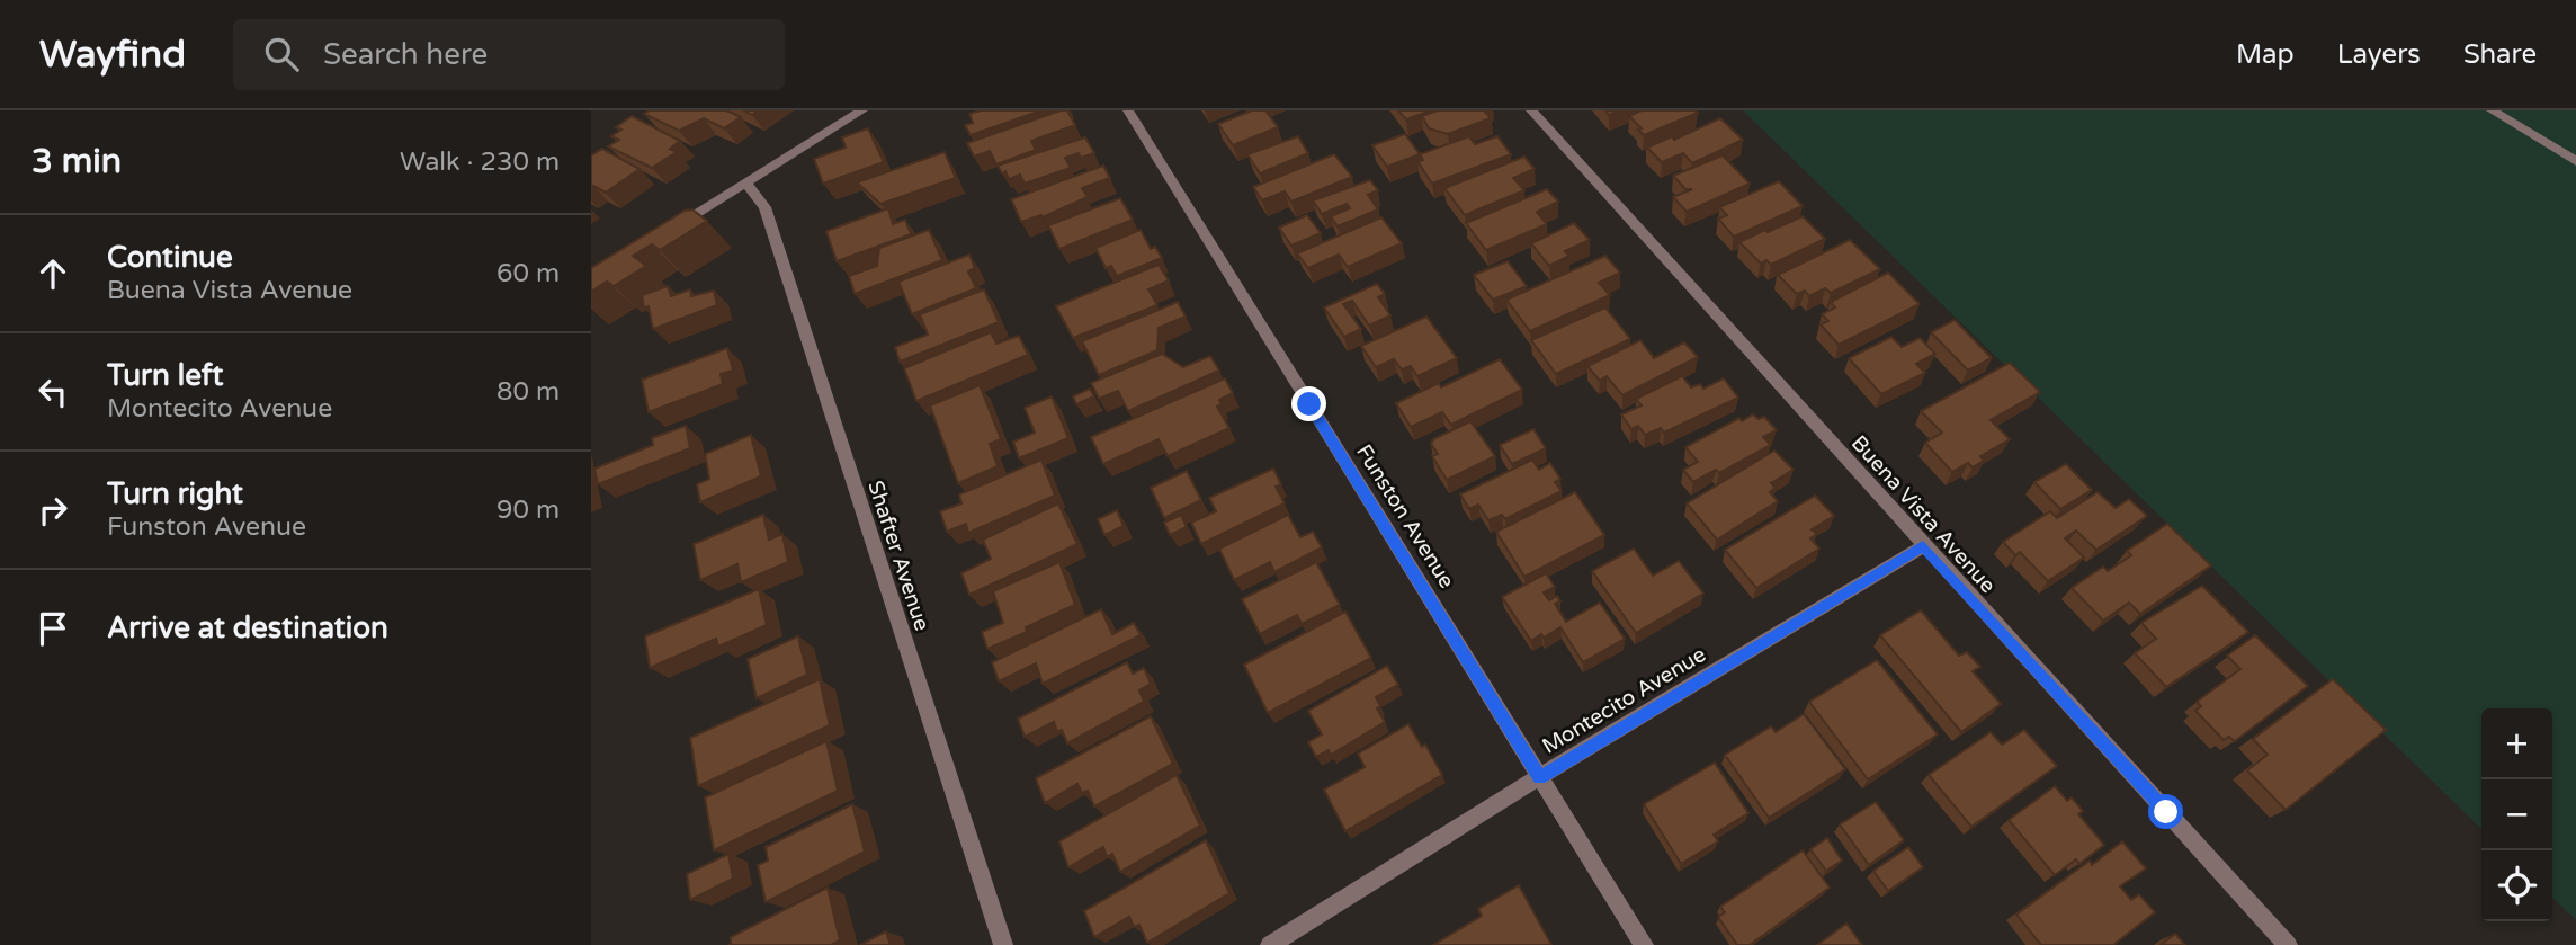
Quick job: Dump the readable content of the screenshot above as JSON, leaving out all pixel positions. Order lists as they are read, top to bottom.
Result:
{
  "streets": {
    "street": [
      "Buena Vista Avenue",
      "Funston Avenue",
      "Shafter Avenue",
      "Montecito Avenue"
    ]
  },
  "crossings": [
    ["Buena Vista Avenue", "Montecito Avenue"],
    ["Funston Avenue", "Montecito Avenue"]
  ],
  "page": {
    "header": "Wayfind",
    "search": "Search here",
    "nav": ["Map", "Layers", "Share"],
    "heading": ["3 min", "Walk · 230 m"],
    "list": [
      ["Continue", "Buena Vista Avenue", "60 m"],
      ["Turn left", "Montecito Avenue", "80 m"],
      ["Turn right", "Funston Avenue", "90 m"],
      "Arrive at destination"
    ],
    "map_buttons": ["+", "−"]
  }
}
